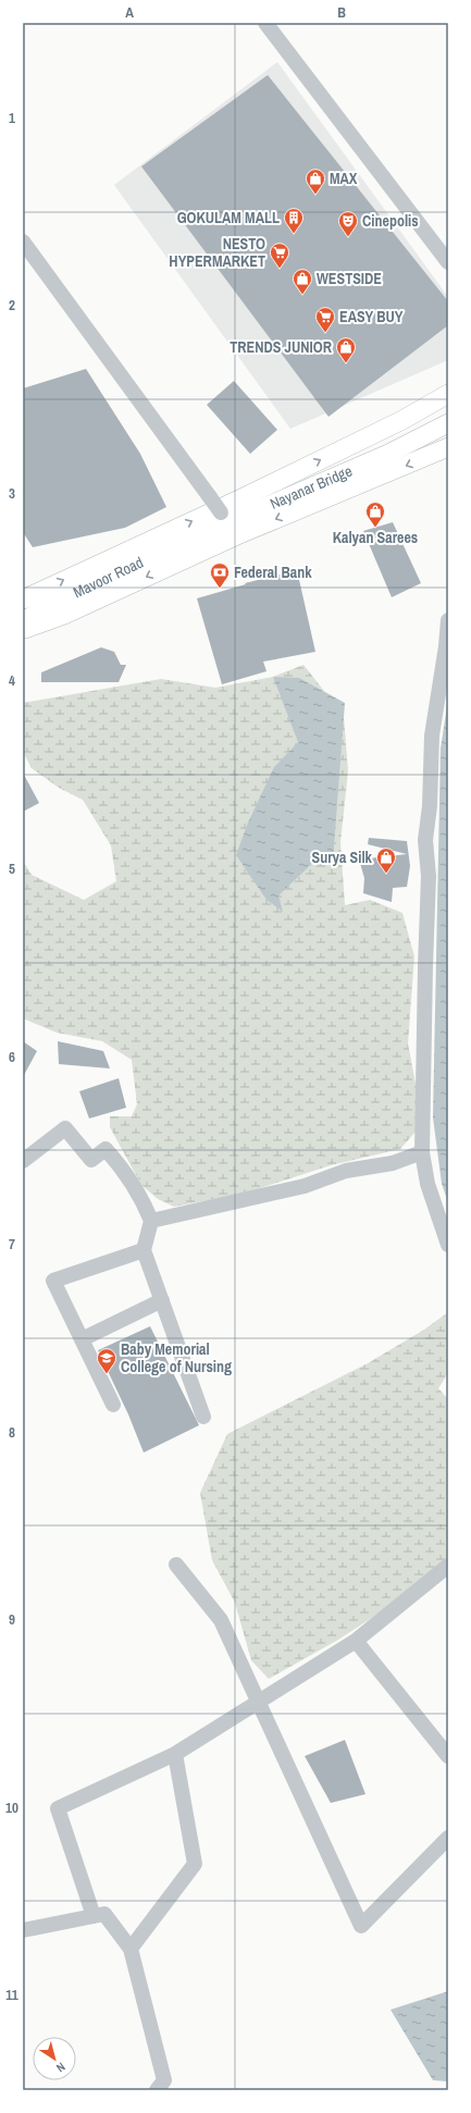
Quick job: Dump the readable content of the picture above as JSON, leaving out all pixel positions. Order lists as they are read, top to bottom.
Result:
{
  "streets": {
    "main road": ["Nayanar Bridge", "Mavoor Road"]
  },
  "crossings": [
    ["Nayanar Bridge", "Mavoor Road"]
  ],
  "places": {
    "shop": [
      "MAX",
      "WESTSIDE",
      "TRENDS JUNIOR",
      "Kalyan Sarees",
      "Surya Silk"
    ],
    "building": ["GOKULAM MALL"],
    "theatre": ["Cinepolis"],
    "supermarket": ["NESTO HYPERMARKET", "EASY BUY"],
    "bank": ["Federal Bank"],
    "school or university": ["Baby Memorial College of Nursing"]
  },
  "north": "bottom right",
  "grid": {
    "columns": ["A", "B"],
    "rows": [
      "1",
      "2",
      "3",
      "4",
      "5",
      "6",
      "7",
      "8",
      "9",
      "10",
      "11"
    ]
  }
}
